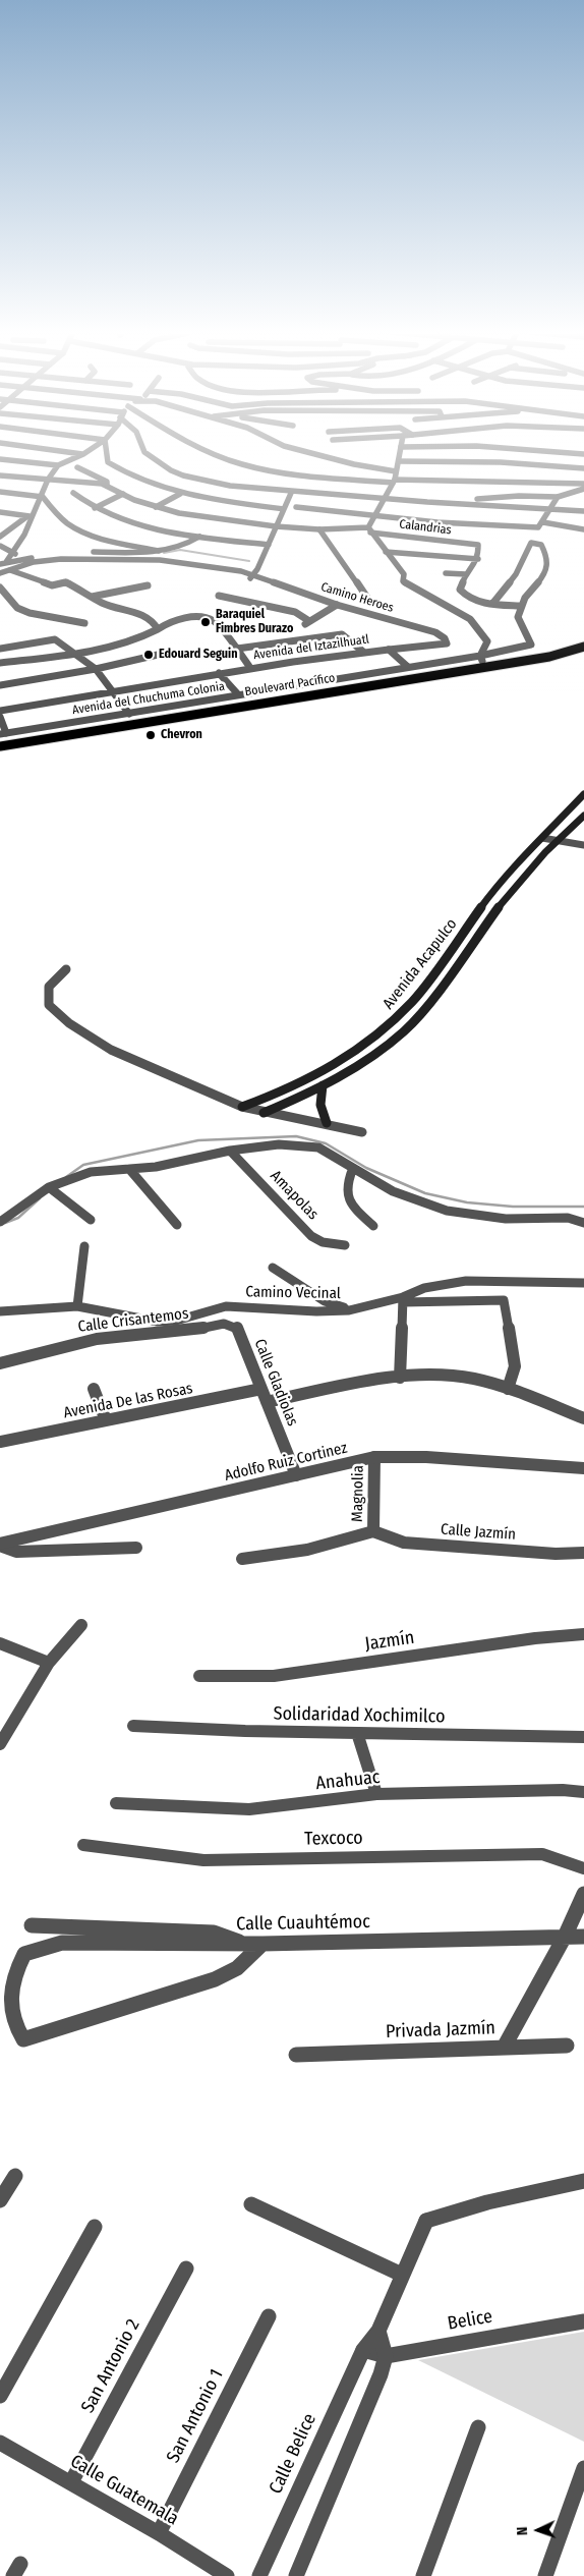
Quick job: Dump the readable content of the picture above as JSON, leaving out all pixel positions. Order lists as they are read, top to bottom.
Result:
{
  "streets": {
    "main road": ["Boulevard Pacífico", "Avenida Acapulco"],
    "street": [
      "Calandrias",
      "Camino Heroes",
      "Avenida del Iztazilhuatl",
      "Avenida del Chuchuma Colonia",
      "Amapolas",
      "Camino Vecinal",
      "Calle Crisantemos",
      "Calle Gladiolas",
      "Avenida De las Rosas",
      "Adolfo Ruiz Cortinez",
      "Magnolia",
      "Calle Jazmín",
      "Jazmín",
      "Solidaridad Xochimilco",
      "Anahuac",
      "Texcoco",
      "Calle Cuauhtémoc",
      "Privada Jazmín",
      "Belice",
      "San Antonio 2",
      "San Antonio 1",
      "Calle Belice",
      "Calle Guatemala"
    ]
  },
  "crossings": [
    ["Camino Heroes", "Avenida del Iztazilhuatl"],
    ["Calle Crisantemos", "Calle Gladiolas"],
    ["Calle Gladiolas", "Avenida De las Rosas"],
    ["Calle Gladiolas", "Adolfo Ruiz Cortinez"],
    ["Adolfo Ruiz Cortinez", "Magnolia"],
    ["Magnolia", "Calle Jazmín"],
    ["Calle Cuauhtémoc", "Privada Jazmín"],
    ["Belice", "Calle Belice"],
    ["San Antonio 2", "Calle Guatemala"],
    ["San Antonio 1", "Calle Guatemala"]
  ],
  "places": ["Baraquiel Fimbres Durazo", "Edouard Seguin", "Chevron"],
  "north": "left"
}
